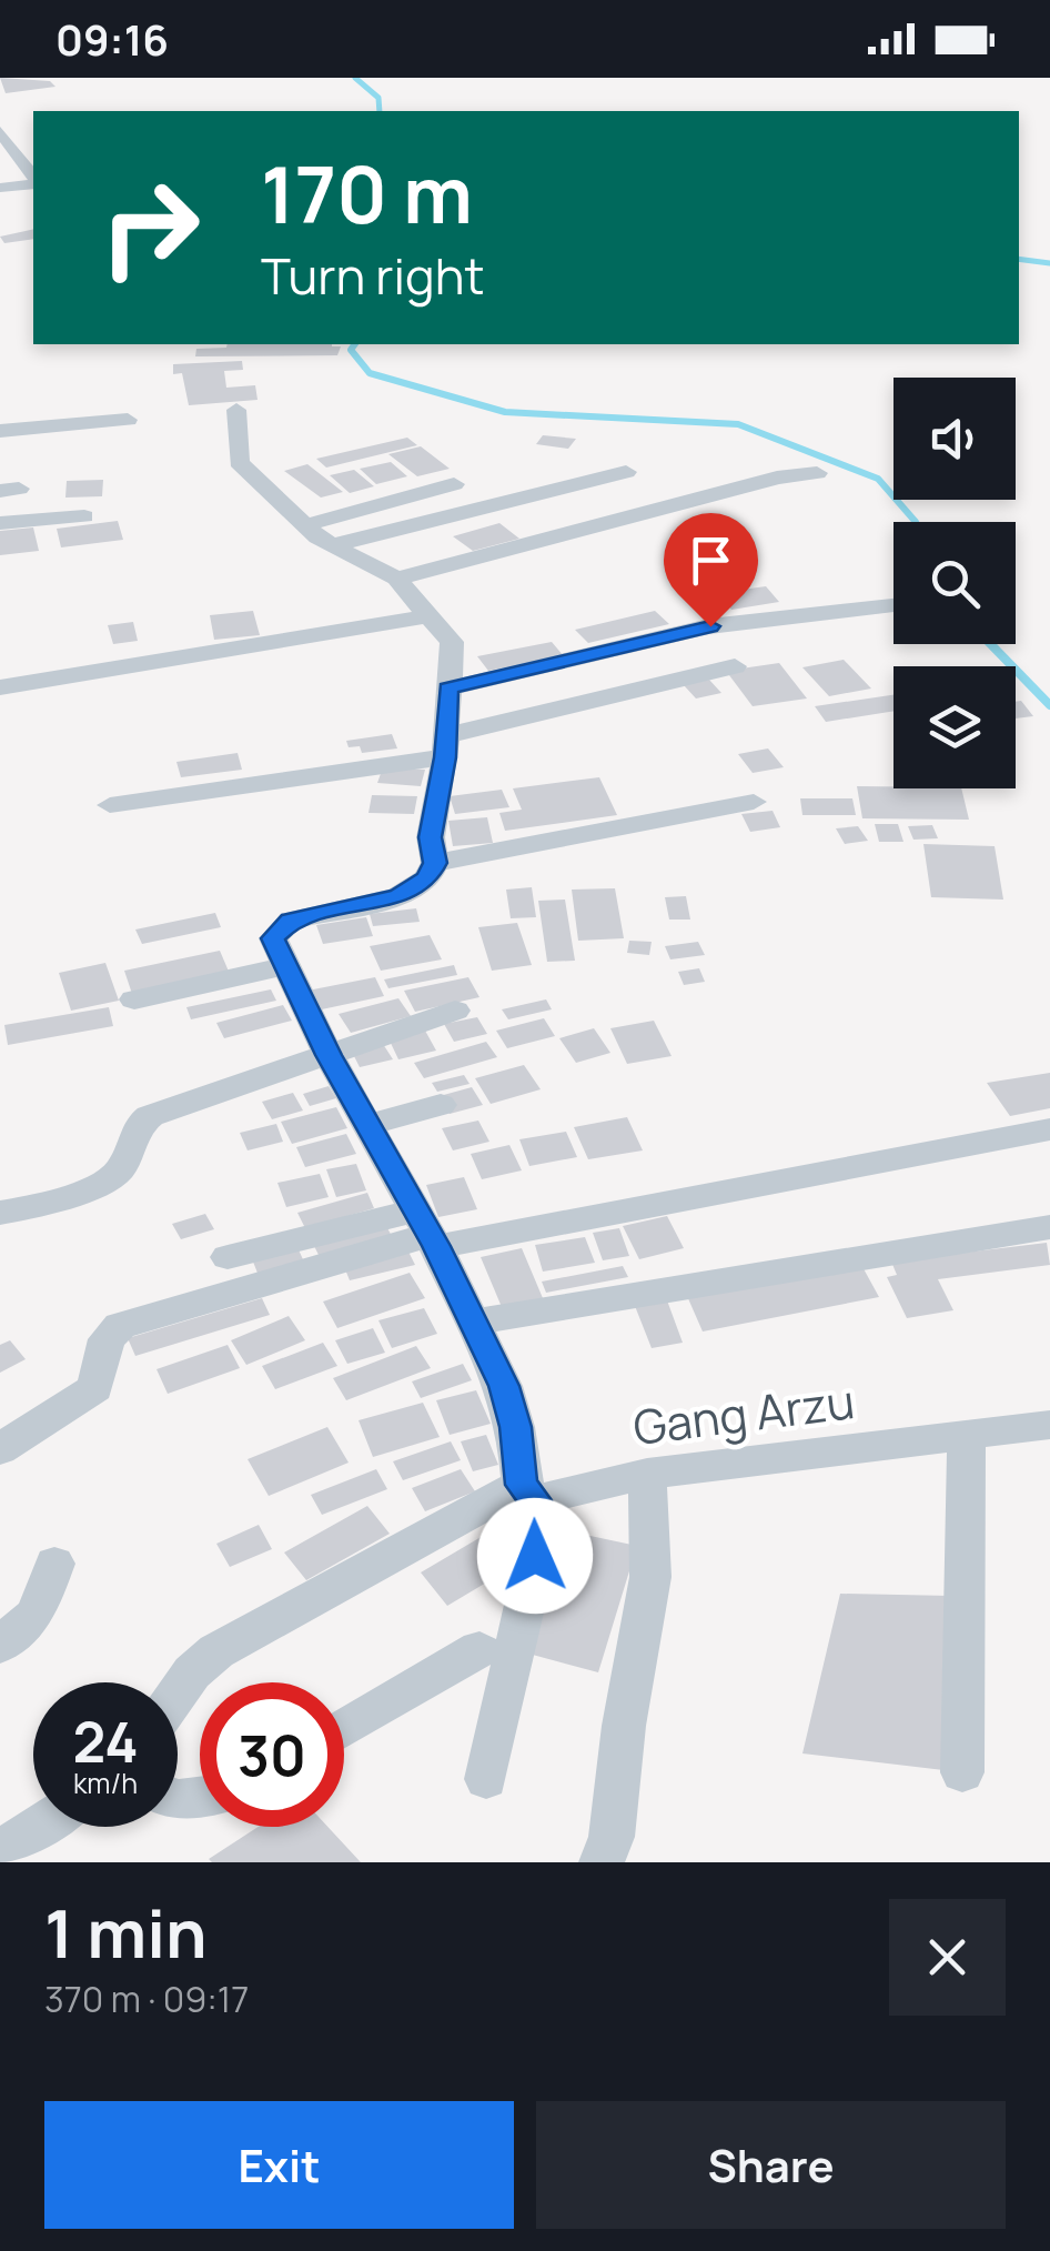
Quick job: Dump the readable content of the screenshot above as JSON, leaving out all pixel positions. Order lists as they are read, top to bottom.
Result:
{
  "streets": {
    "street": ["Gang Arzu"]
  },
  "page": {
    "status": "09:16",
    "turn": ["170 m", "Turn right"],
    "speed": "24 km/h",
    "limit": "30",
    "heading": ["1 min", "370 m · 09:17"],
    "buttons": ["Exit", "Share"]
  }
}
